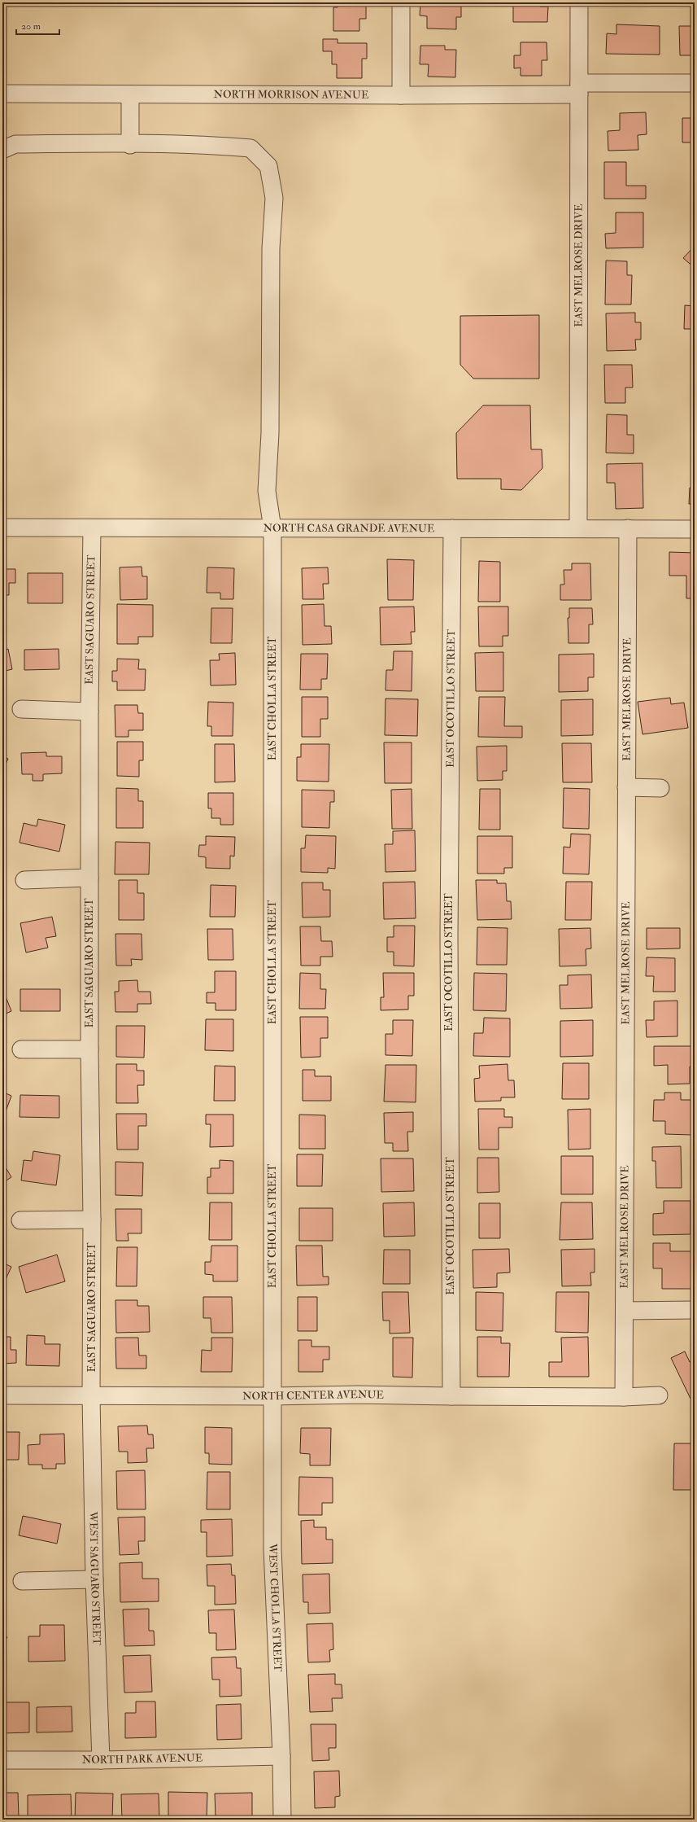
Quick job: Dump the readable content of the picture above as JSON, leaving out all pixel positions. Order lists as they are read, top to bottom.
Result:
{
  "streets": {
    "street": [
      "NORTH MORRISON AVENUE",
      "EAST MELROSE DRIVE",
      "NORTH CASA GRANDE AVENUE",
      "EAST SAGUARO STREET",
      "EAST CHOLLA STREET",
      "EAST OCOTILLO STREET",
      "NORTH CENTER AVENUE",
      "WEST SAGUARO STREET",
      "WEST CHOLLA STREET",
      "NORTH PARK AVENUE"
    ]
  },
  "crossings": [
    ["NORTH MORRISON AVENUE", "EAST MELROSE DRIVE"],
    ["EAST MELROSE DRIVE", "NORTH CASA GRANDE AVENUE"],
    ["EAST MELROSE DRIVE", "NORTH CENTER AVENUE"],
    ["NORTH CASA GRANDE AVENUE", "EAST SAGUARO STREET"],
    ["NORTH CASA GRANDE AVENUE", "EAST CHOLLA STREET"],
    ["NORTH CASA GRANDE AVENUE", "EAST OCOTILLO STREET"],
    ["EAST SAGUARO STREET", "NORTH CENTER AVENUE"],
    ["EAST SAGUARO STREET", "WEST SAGUARO STREET"],
    ["EAST CHOLLA STREET", "NORTH CENTER AVENUE"],
    ["EAST CHOLLA STREET", "WEST CHOLLA STREET"],
    ["EAST OCOTILLO STREET", "NORTH CENTER AVENUE"],
    ["NORTH CENTER AVENUE", "WEST SAGUARO STREET"],
    ["NORTH CENTER AVENUE", "WEST CHOLLA STREET"],
    ["WEST SAGUARO STREET", "NORTH PARK AVENUE"],
    ["WEST CHOLLA STREET", "NORTH PARK AVENUE"]
  ],
  "scale_bar": "20 m"
}
